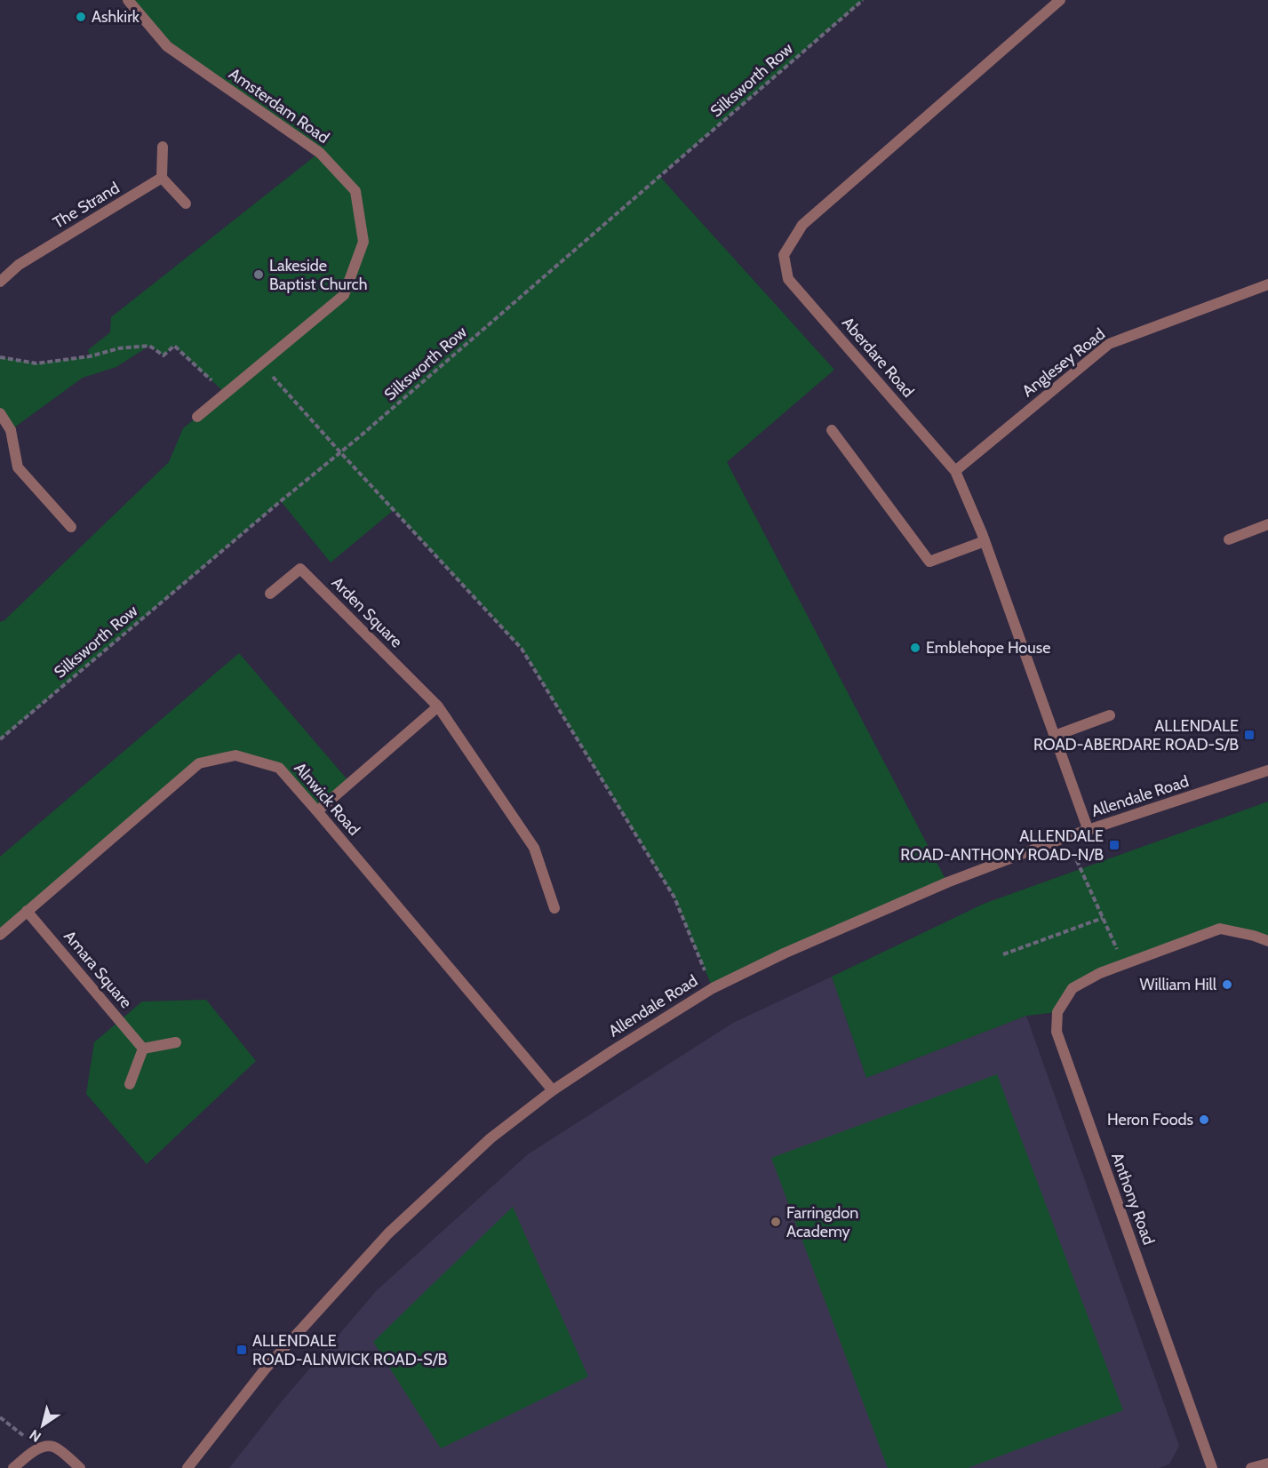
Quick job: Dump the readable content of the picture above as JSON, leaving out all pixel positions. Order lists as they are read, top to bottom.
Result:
{
  "streets": {
    "street": [
      "Amsterdam Road",
      "The Strand",
      "Aberdare Road",
      "Anglesey Road",
      "Arden Square",
      "Allendale Road",
      "Alnwick Road",
      "Amara Square",
      "Anthony Road"
    ],
    "path": ["Silksworth Row"]
  },
  "crossings": [
    ["Aberdare Road", "Anglesey Road"],
    ["Aberdare Road", "Allendale Road"],
    ["Allendale Road", "Alnwick Road"],
    ["Alnwick Road", "Amara Square"]
  ],
  "places": {
    "other": [
      "Ashkirk",
      "Lakeside Baptist Church",
      "Emblehope House",
      "William Hill",
      "Heron Foods",
      "Farringdon Academy"
    ],
    "transit": ["ALLENDALE ROAD-ABERDARE ROAD-S/B", "ALLENDALE ROAD-ANTHONY ROAD-N/B", "ALLENDALE ROAD-ALNWICK ROAD-S/B"]
  },
  "north": "bottom left"
}
